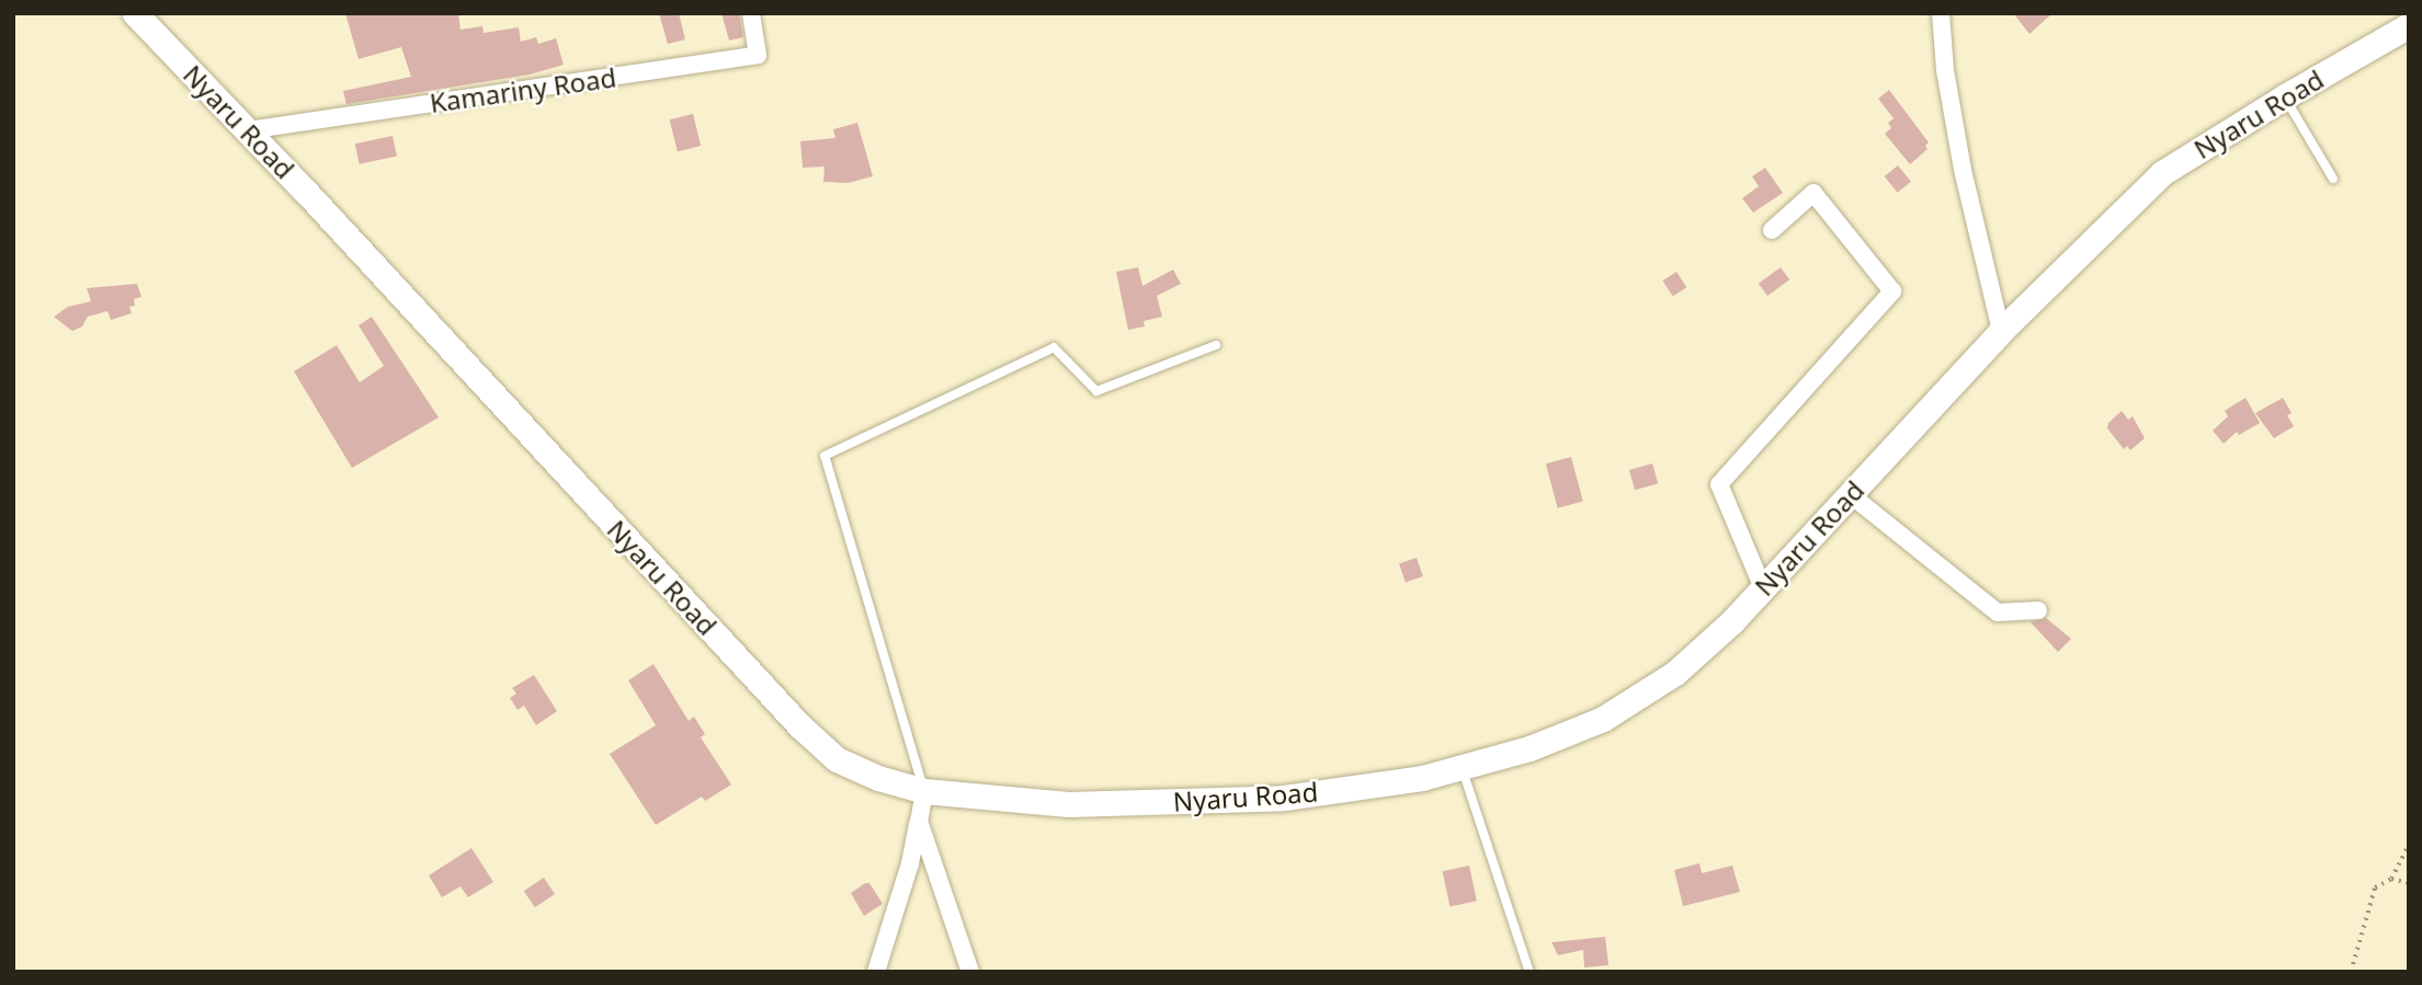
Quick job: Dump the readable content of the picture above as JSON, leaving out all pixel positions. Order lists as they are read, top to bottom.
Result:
{
  "streets": {
    "main road": ["Nyaru Road"],
    "street": ["Kamariny Road"]
  },
  "crossings": [
    ["Kamariny Road", "Nyaru Road"]
  ]
}
